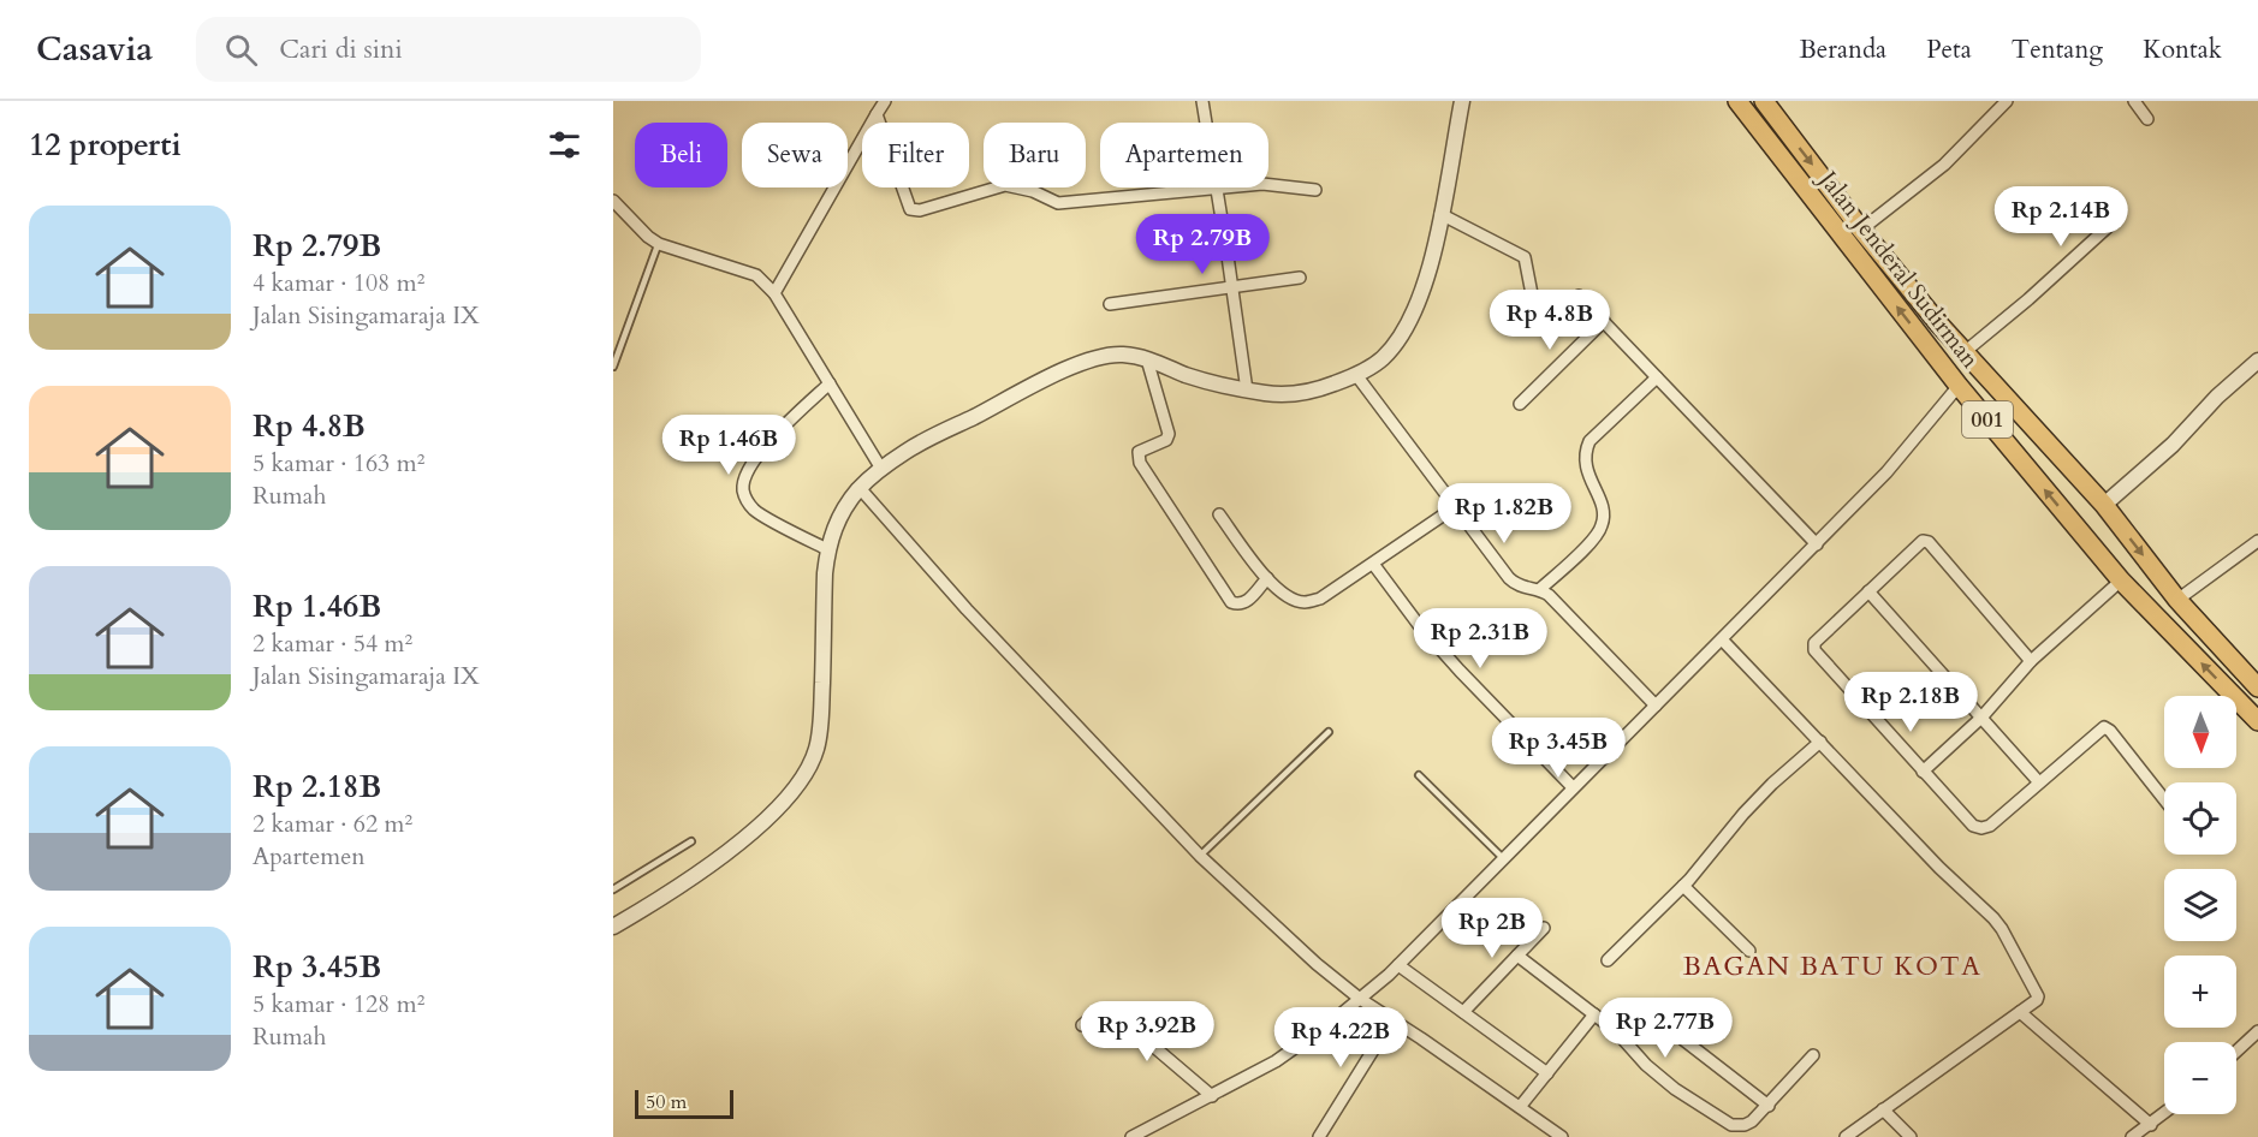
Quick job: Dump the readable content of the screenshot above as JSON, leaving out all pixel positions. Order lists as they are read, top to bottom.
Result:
{
  "streets": {
    "highway": ["Jalan Jenderal Sudirman", "001"]
  },
  "districts": ["BAGAN BATU KOTA"],
  "scale_bar": "50 m",
  "north": "bottom",
  "page": {
    "header": "Casavia",
    "search": "Cari di sini",
    "nav": [
      "Beranda",
      "Peta",
      "Tentang",
      "Kontak"
    ],
    "heading": "12 properti",
    "chip": [
      "Beli",
      "Sewa",
      "Filter",
      "Baru",
      "Apartemen"
    ],
    "price": [
      "Rp 2.14B",
      "Rp 2.79B",
      "Rp 4.8B",
      "Rp 1.46B",
      "Rp 1.82B",
      "Rp 2.31B",
      "Rp 2.18B",
      "Rp 3.45B",
      "Rp 2B",
      "Rp 2.77B",
      "Rp 3.92B",
      "Rp 4.22B"
    ],
    "list": [
      {
        "name": "Rp 2.79B",
        "note": "4 kamar · 108 m² · Jalan Sisingamaraja IX"
      },
      {
        "name": "Rp 4.8B",
        "note": "5 kamar · 163 m² · Rumah"
      },
      {
        "name": "Rp 1.46B",
        "note": "2 kamar · 54 m² · Jalan Sisingamaraja IX"
      },
      {
        "name": "Rp 2.18B",
        "note": "2 kamar · 62 m² · Apartemen"
      },
      {
        "name": "Rp 3.45B",
        "note": "5 kamar · 128 m² · Rumah"
      }
    ],
    "map_buttons": ["+", "−"],
    "scale": "50 m"
  }
}
